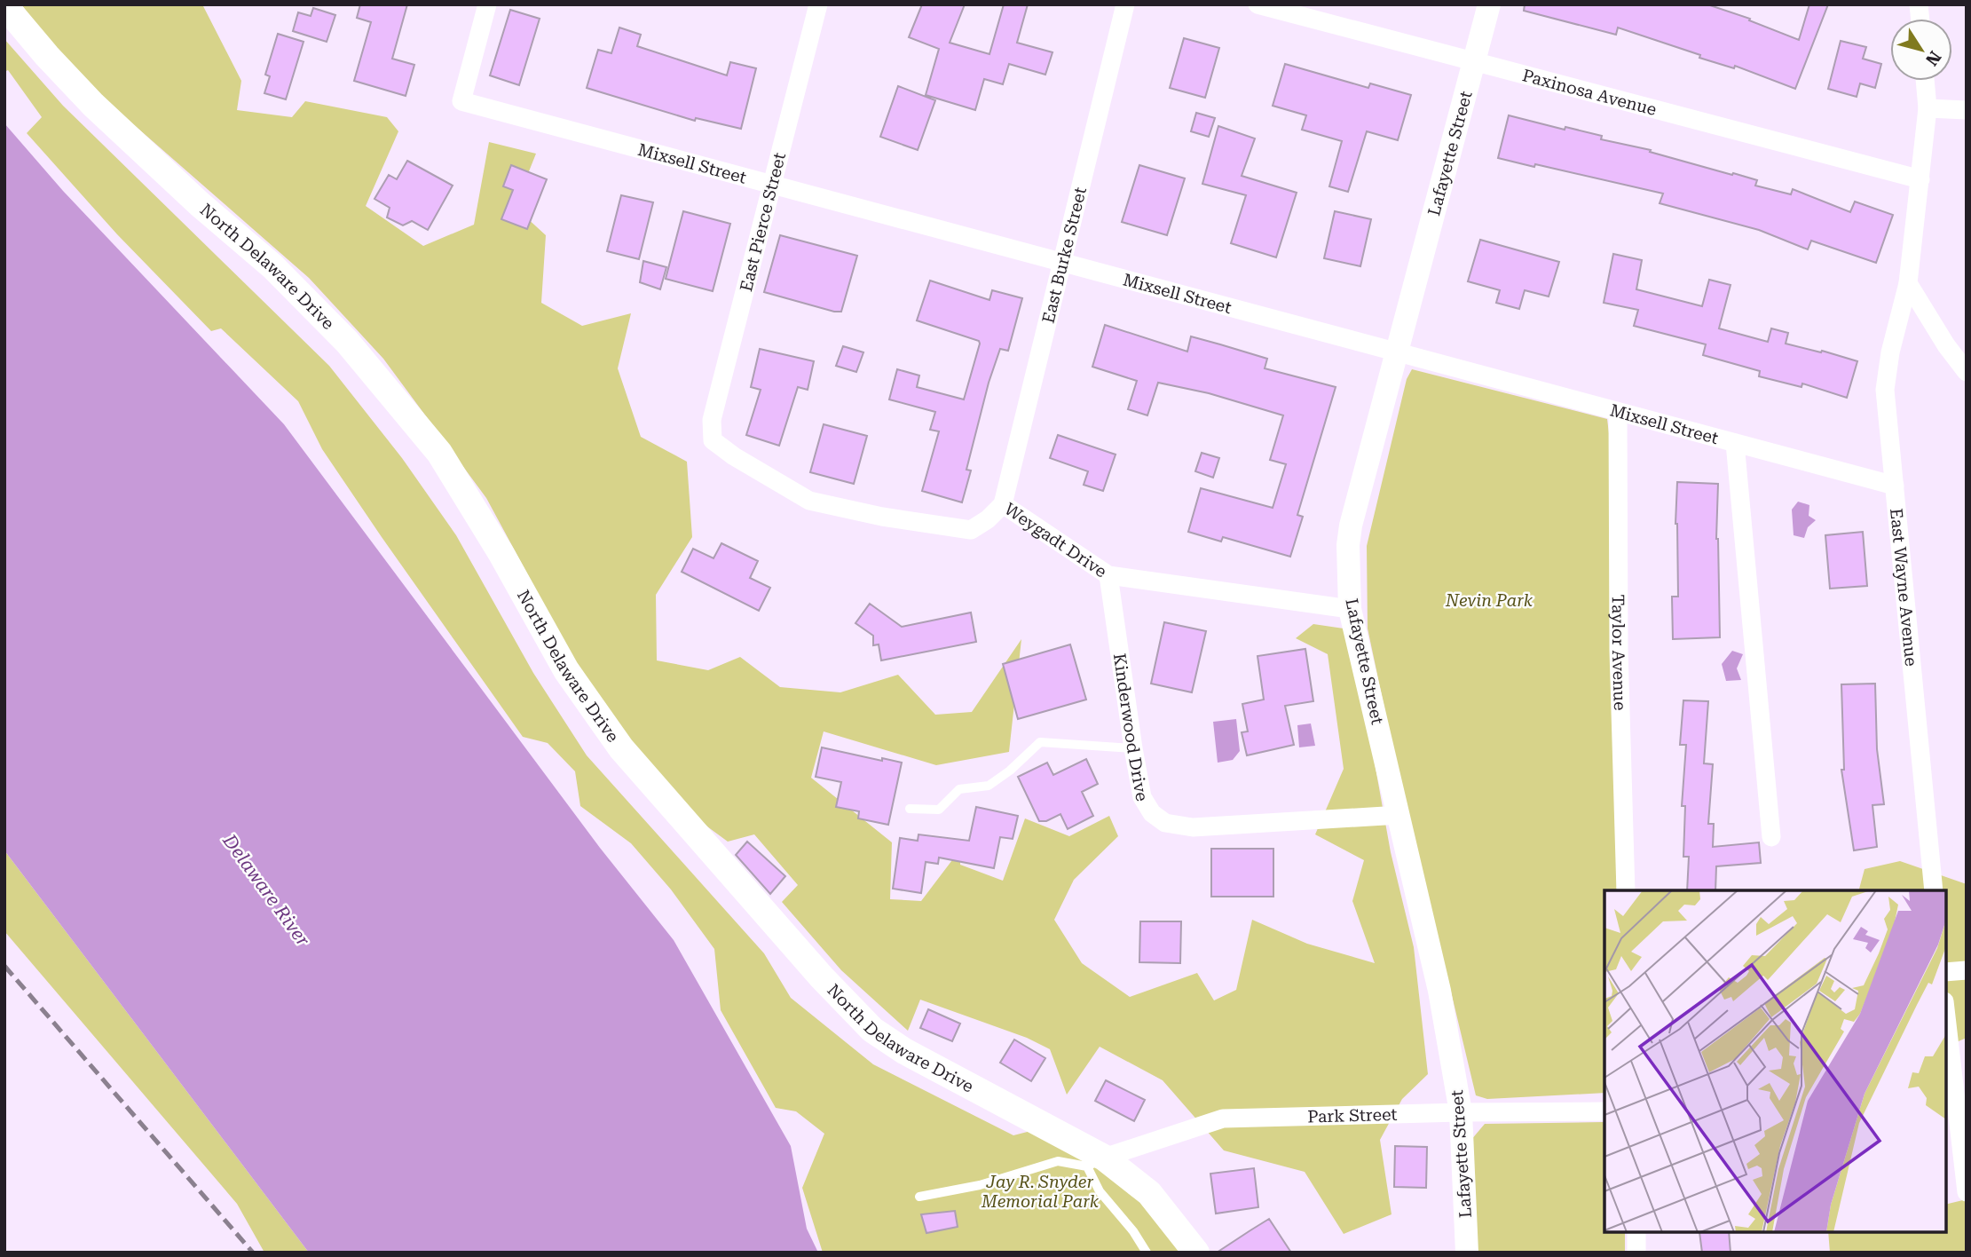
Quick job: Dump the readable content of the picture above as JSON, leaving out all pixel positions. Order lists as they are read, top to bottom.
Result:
{
  "streets": {
    "main road": ["North Delaware Drive"],
    "street": [
      "Paxinosa Avenue",
      "Lafayette Street",
      "Mixsell Street",
      "East Pierce Street",
      "East Burke Street",
      "Weygadt Drive",
      "East Wayne Avenue",
      "Taylor Avenue",
      "Kinderwood Drive",
      "Park Street"
    ]
  },
  "crossings": [
    ["Paxinosa Avenue", "Lafayette Street"],
    ["Paxinosa Avenue", "East Wayne Avenue"],
    ["Lafayette Street", "Mixsell Street"],
    ["Lafayette Street", "Weygadt Drive"],
    ["Lafayette Street", "Kinderwood Drive"],
    ["Lafayette Street", "Park Street"],
    ["Mixsell Street", "East Pierce Street"],
    ["Mixsell Street", "East Burke Street"],
    ["Mixsell Street", "East Wayne Avenue"],
    ["Mixsell Street", "Taylor Avenue"],
    ["East Pierce Street", "Weygadt Drive"],
    ["East Burke Street", "Weygadt Drive"],
    ["North Delaware Drive", "Park Street"],
    ["Weygadt Drive", "Kinderwood Drive"]
  ],
  "water": ["Delaware River"],
  "parks": ["Nevin Park", "Jay R. Snyder Memorial Park"],
  "north": "bottom right"
}
